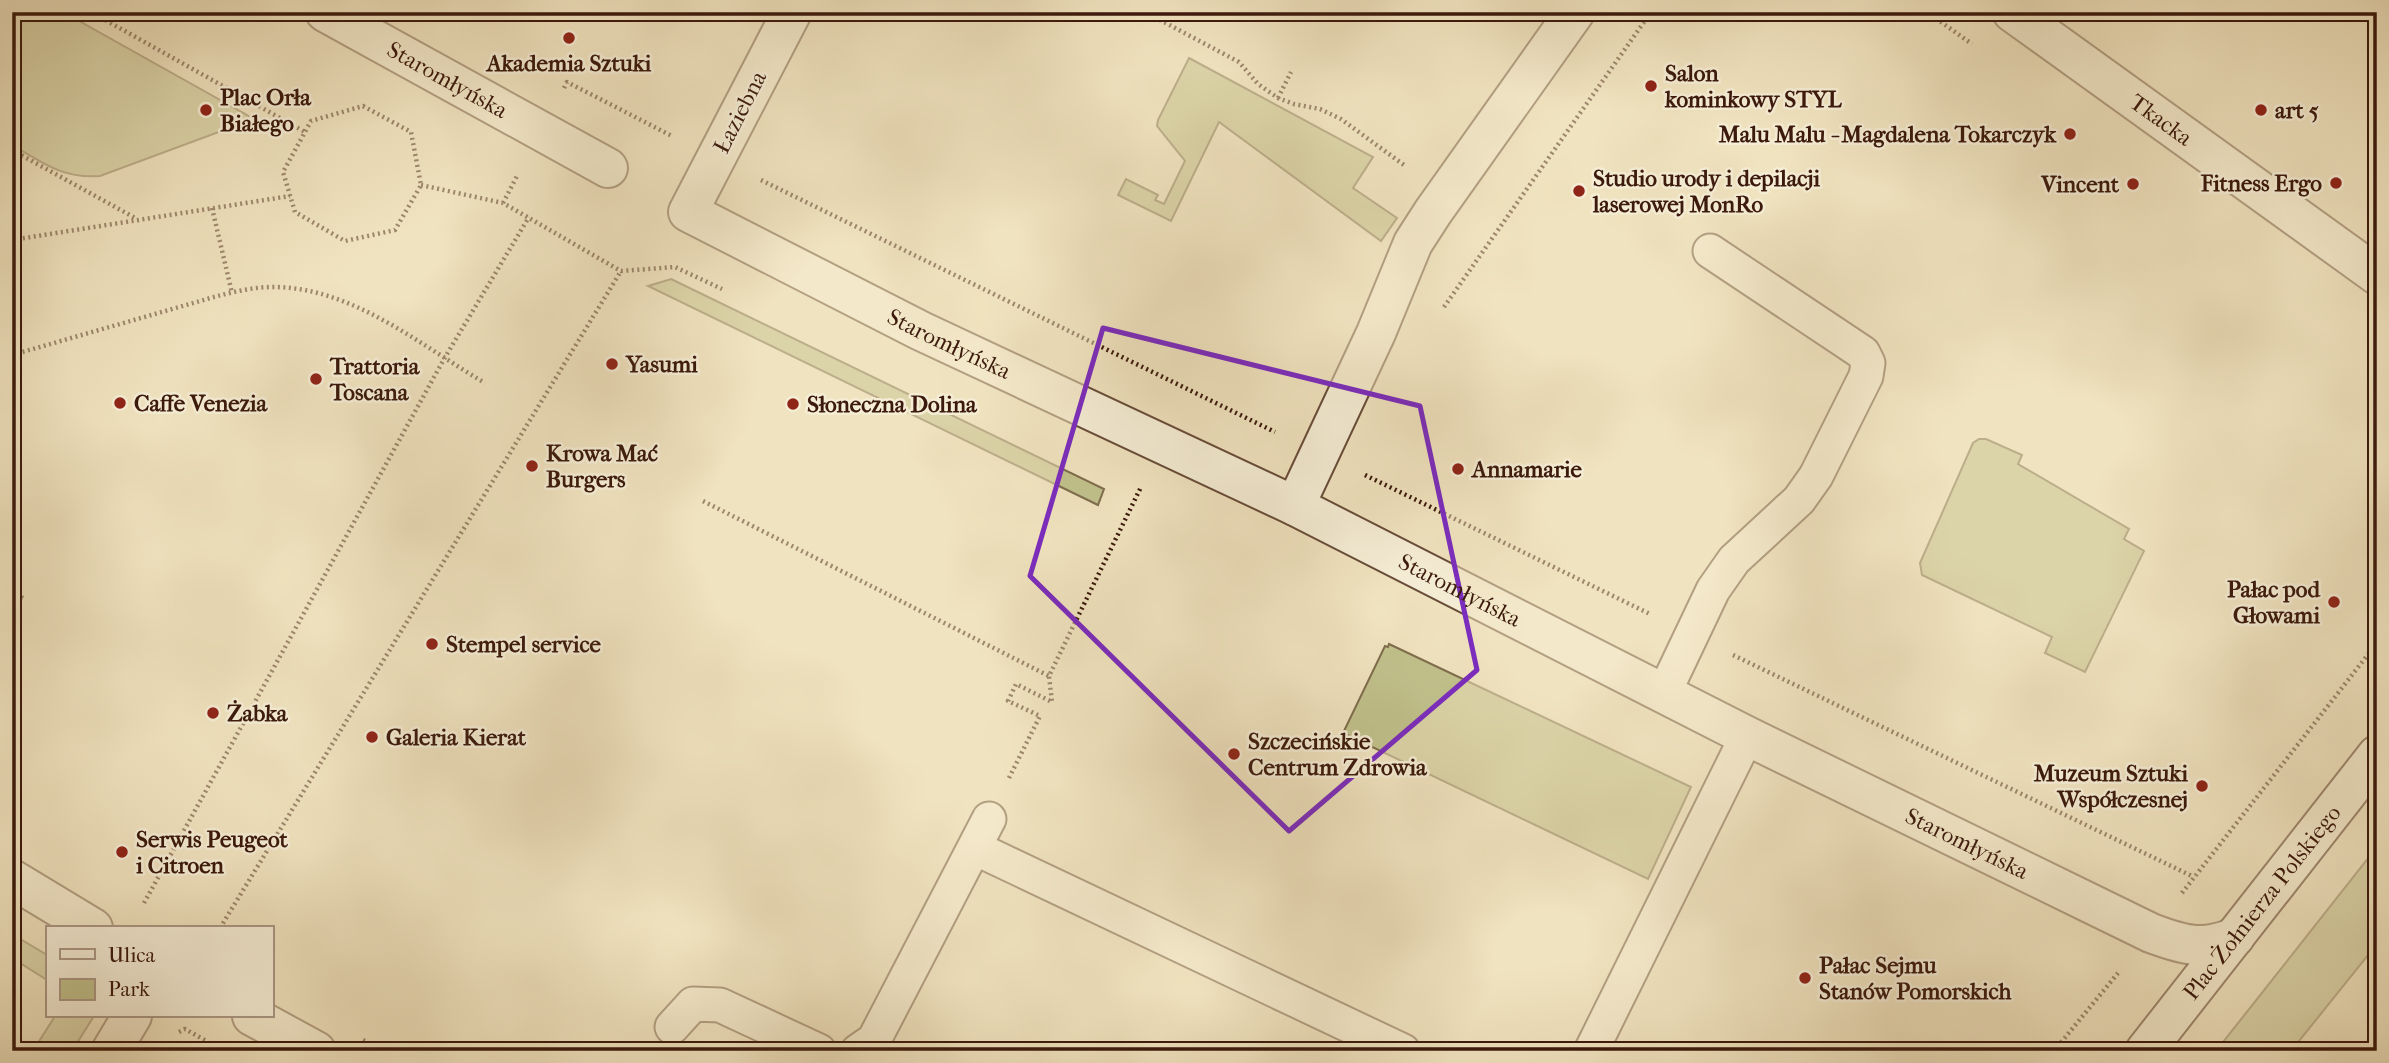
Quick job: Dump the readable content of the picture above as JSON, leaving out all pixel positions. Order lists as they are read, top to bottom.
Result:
{
  "streets": {
    "street": [
      "Staromłyńska",
      "Łaziebna",
      "Tkacka",
      "Plac Żołnierza Polskiego"
    ]
  },
  "crossings": [
    ["Staromłyńska", "Łaziebna"],
    ["Staromłyńska", "Plac Żołnierza Polskiego"]
  ],
  "places": [
    "Akademia Sztuki",
    "Salon kominkowy STYL",
    "Plac Orła Białego",
    "art 5",
    "Malu Malu - Magdalena Tokarczyk",
    "Fitness Ergo",
    "Vincent",
    "Studio urody i depilacji laserowej MonRo",
    "Yasumi",
    "Trattoria Toscana",
    "Caffe Venezia",
    "Słoneczna Dolina",
    "Krowa Mać Burgers",
    "Annamarie",
    "Pałac pod Głowami",
    "Stempel service",
    "Żabka",
    "Galeria Kierat",
    "Szczecińskie Centrum Zdrowia",
    "Muzeum Sztuki Współczesnej",
    "Serwis Peugeot i Citroen",
    "Pałac Sejmu Stanów Pomorskich"
  ],
  "legend": ["Ulica", "Park"]
}
